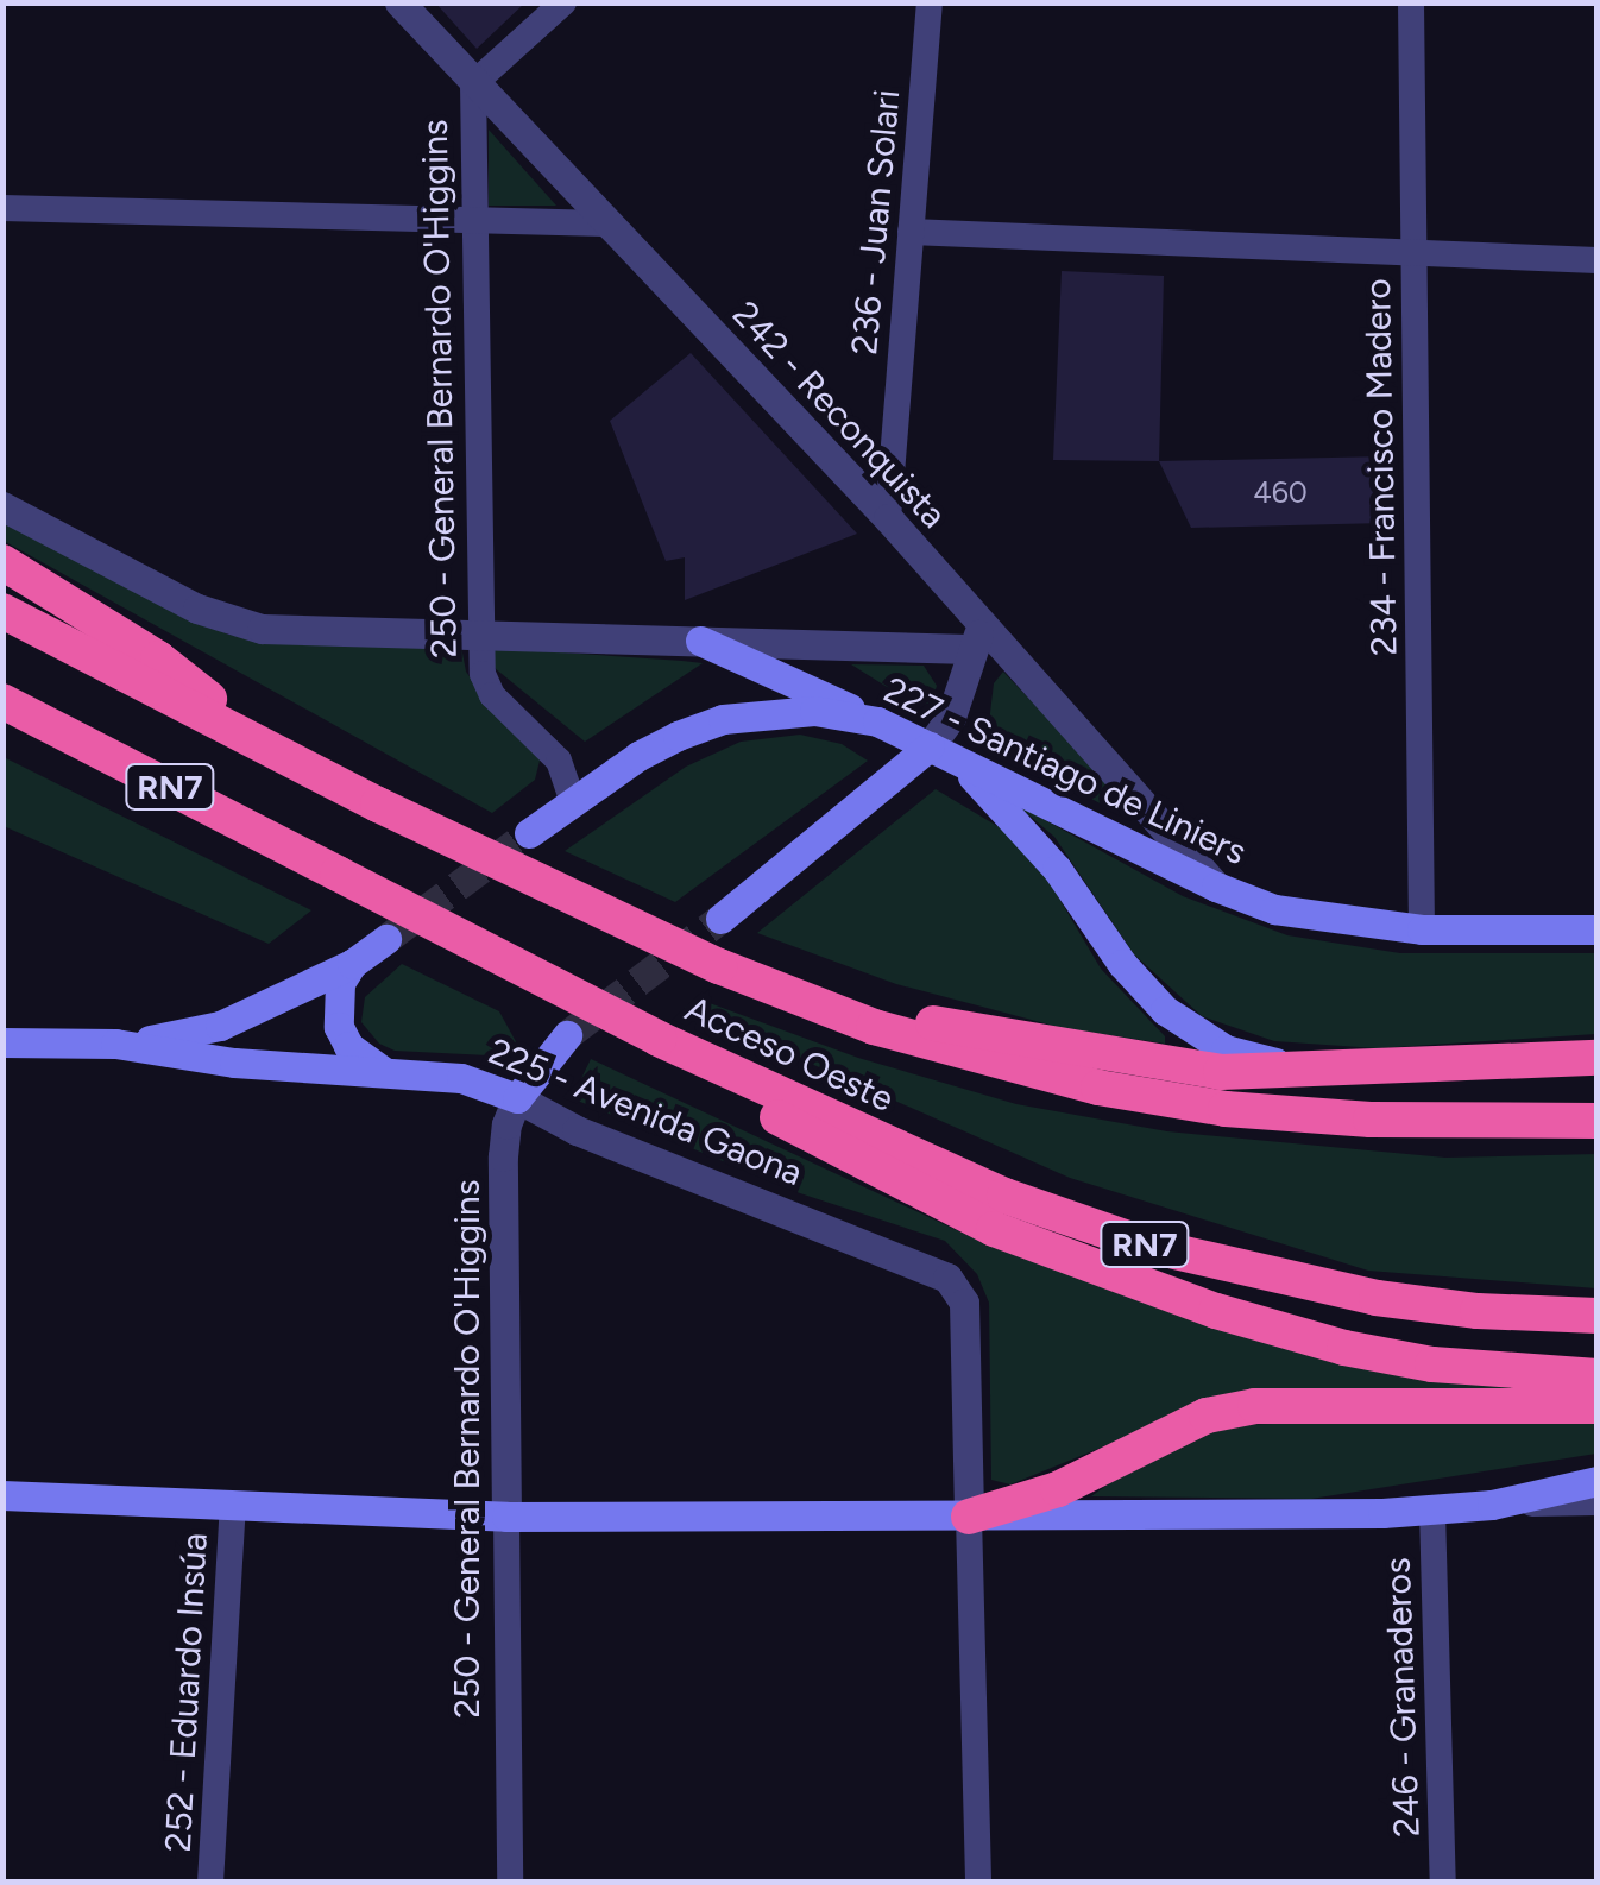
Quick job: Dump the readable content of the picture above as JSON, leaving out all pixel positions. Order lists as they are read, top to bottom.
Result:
{
  "streets": {
    "highway": ["RN7", "Acceso Oeste"],
    "main road": ["250 - General Bernardo O'Higgins", "227 - Santiago de Liniers", "225 - Avenida Gaona"],
    "street": [
      "236 - Juan Solari",
      "242 - Reconquista",
      "234 - Francisco Madero",
      "252 - Eduardo Insúa",
      "246 - Granaderos"
    ]
  },
  "crossings": [
    ["236 - Juan Solari", "242 - Reconquista"],
    ["250 - General Bernardo O'Higgins", "242 - Reconquista"],
    ["250 - General Bernardo O'Higgins", "227 - Santiago de Liniers"],
    ["250 - General Bernardo O'Higgins", "225 - Avenida Gaona"],
    ["242 - Reconquista", "227 - Santiago de Liniers"],
    ["234 - Francisco Madero", "227 - Santiago de Liniers"]
  ],
  "house_numbers": ["460"]
}
